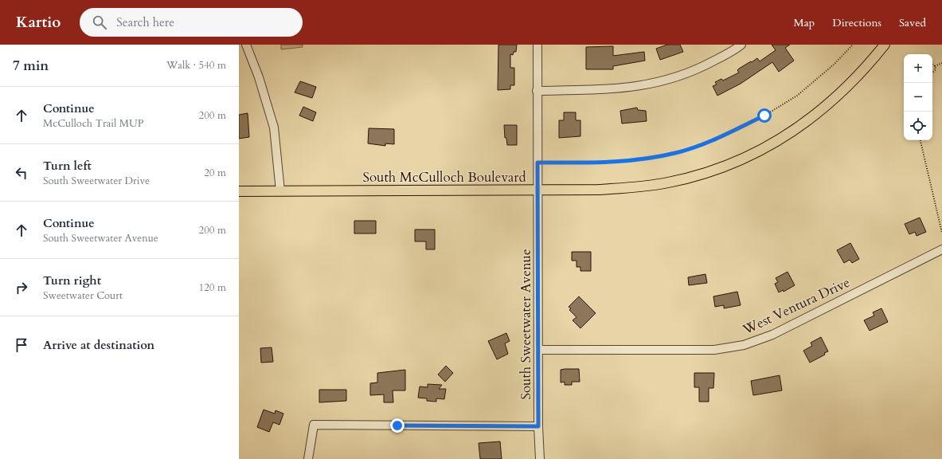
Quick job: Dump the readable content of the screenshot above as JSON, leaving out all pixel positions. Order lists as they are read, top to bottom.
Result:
{
  "streets": {
    "main road": ["South McCulloch Boulevard"],
    "street": ["West Ventura Drive", "South Sweetwater Avenue"]
  },
  "crossings": [
    ["South McCulloch Boulevard", "South Sweetwater Avenue"],
    ["West Ventura Drive", "South Sweetwater Avenue"]
  ],
  "page": {
    "header": "Kartio",
    "search": "Search here",
    "nav": ["Map", "Directions", "Saved"],
    "heading": ["7 min", "Walk · 540 m"],
    "map_buttons": ["+", "−"],
    "list": [
      ["Continue", "McCulloch Trail MUP", "200 m"],
      ["Turn left", "South Sweetwater Drive", "20 m"],
      ["Continue", "South Sweetwater Avenue", "200 m"],
      ["Turn right", "Sweetwater Court", "120 m"],
      "Arrive at destination"
    ]
  }
}
